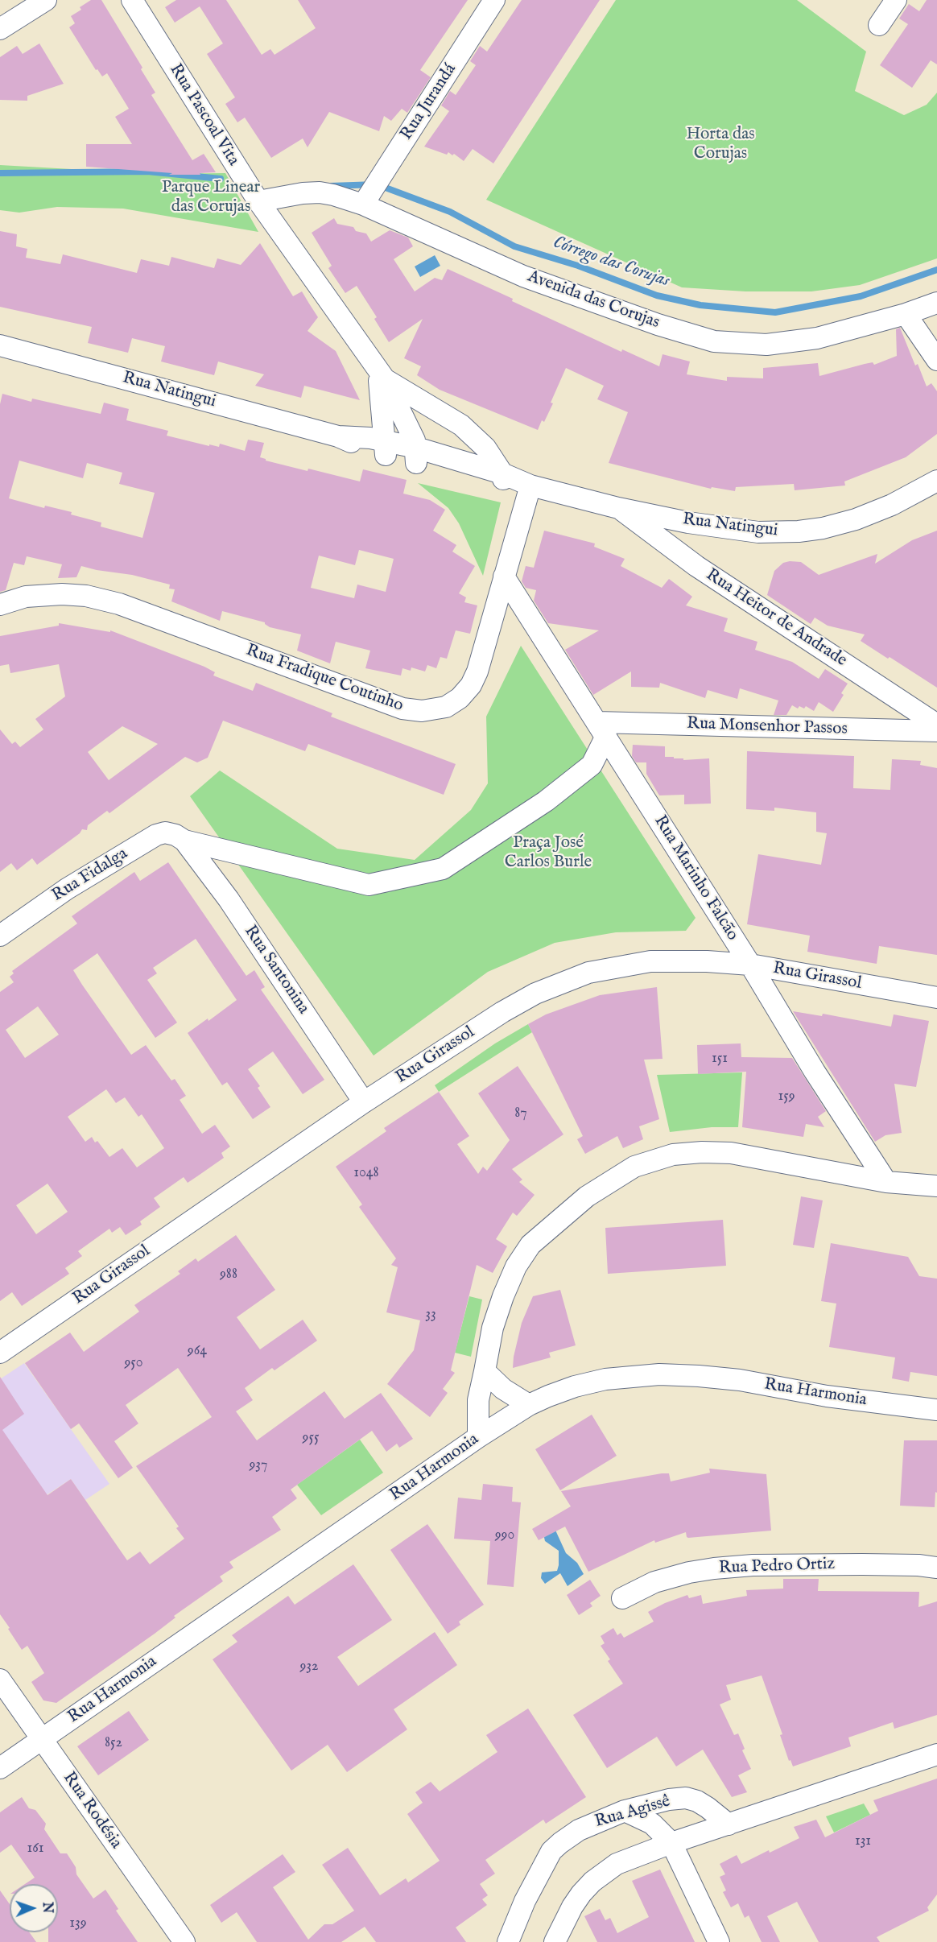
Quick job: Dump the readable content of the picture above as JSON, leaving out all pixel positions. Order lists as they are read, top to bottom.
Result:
{
  "streets": {
    "street": [
      "Rua Jurandá",
      "Rua Pascoal Vita",
      "Avenida das Corujas",
      "Rua Natingui",
      "Rua Heitor de Andrade",
      "Rua Fradique Coutinho",
      "Rua Monsenhor Passos",
      "Rua Fidalga",
      "Rua Marinho Falcão",
      "Rua Santonina",
      "Rua Girassol",
      "Rua Harmonia",
      "Rua Pedro Ortiz",
      "Rua Rodésia",
      "Rua Agissê"
    ]
  },
  "crossings": [
    ["Rua Jurandá", "Avenida das Corujas"],
    ["Rua Pascoal Vita", "Avenida das Corujas"],
    ["Rua Pascoal Vita", "Rua Natingui"],
    ["Rua Pascoal Vita", "Rua Fradique Coutinho"],
    ["Rua Natingui", "Rua Heitor de Andrade"],
    ["Rua Natingui", "Rua Fradique Coutinho"],
    ["Rua Fradique Coutinho", "Rua Marinho Falcão"],
    ["Rua Monsenhor Passos", "Rua Fidalga"],
    ["Rua Monsenhor Passos", "Rua Marinho Falcão"],
    ["Rua Fidalga", "Rua Marinho Falcão"],
    ["Rua Fidalga", "Rua Santonina"],
    ["Rua Marinho Falcão", "Rua Girassol"],
    ["Rua Santonina", "Rua Girassol"],
    ["Rua Harmonia", "Rua Rodésia"]
  ],
  "water": ["Córrego das Corujas"],
  "parks": ["Horta das Corujas", "Parque Linear das Corujas", "Praça José Carlos Burle"],
  "house_numbers": [
    "151",
    "159",
    "87",
    "1048",
    "988",
    "33",
    "964",
    "950",
    "955",
    "937",
    "990",
    "932",
    "852",
    "131",
    "161",
    "139"
  ],
  "north": "right"
}
